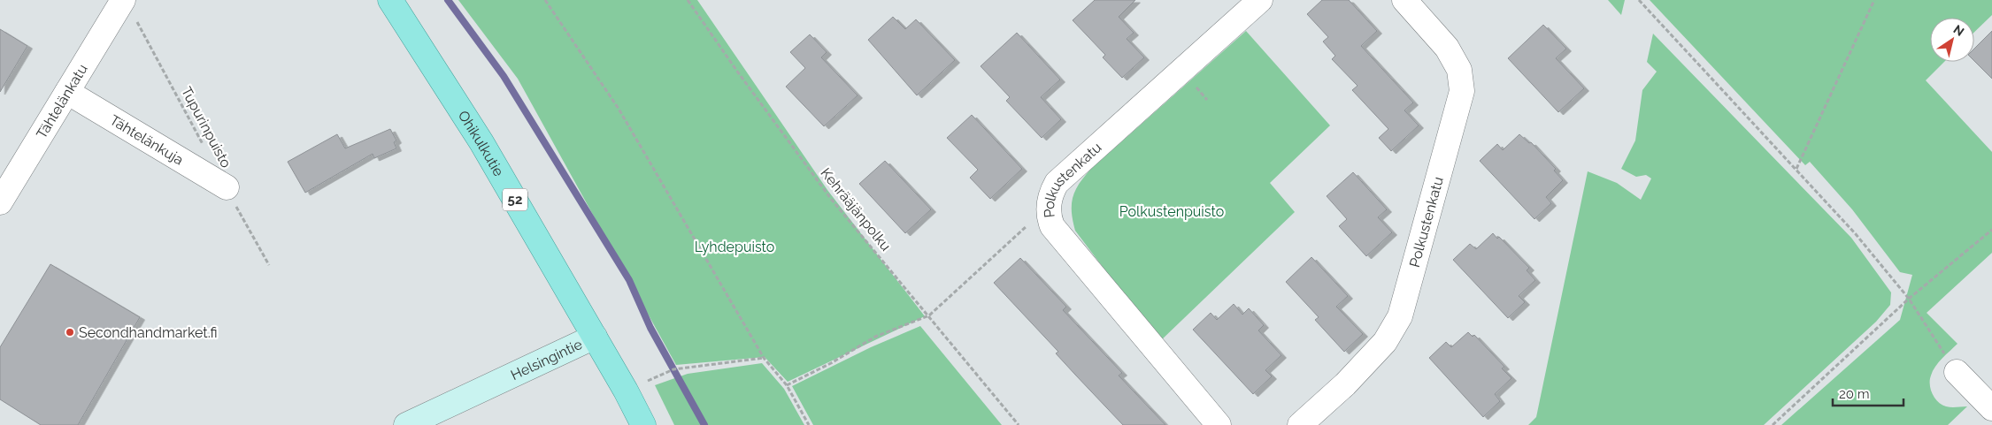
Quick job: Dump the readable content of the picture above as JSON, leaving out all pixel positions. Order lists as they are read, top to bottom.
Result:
{
  "streets": {
    "main road": ["Ohikulkutie", "52", "Helsingintie"],
    "street": ["Tähtelänkatu", "Tähtelänkuja", "Polkustenkatu"],
    "path": ["Tupurinpuisto", "Kehrääjänpolku"]
  },
  "crossings": [
    ["Tähtelänkatu", "Tupurinpuisto"],
    ["Tähtelänkatu", "Tähtelänkuja"],
    ["Tupurinpuisto", "Tähtelänkuja"],
    ["Ohikulkutie", "Helsingintie"]
  ],
  "parks": ["Polkustenpuisto", "Lyhdepuisto"],
  "places": ["Secondhandmarket.fi"],
  "scale_bar": "20 m",
  "north": "top right"
}
